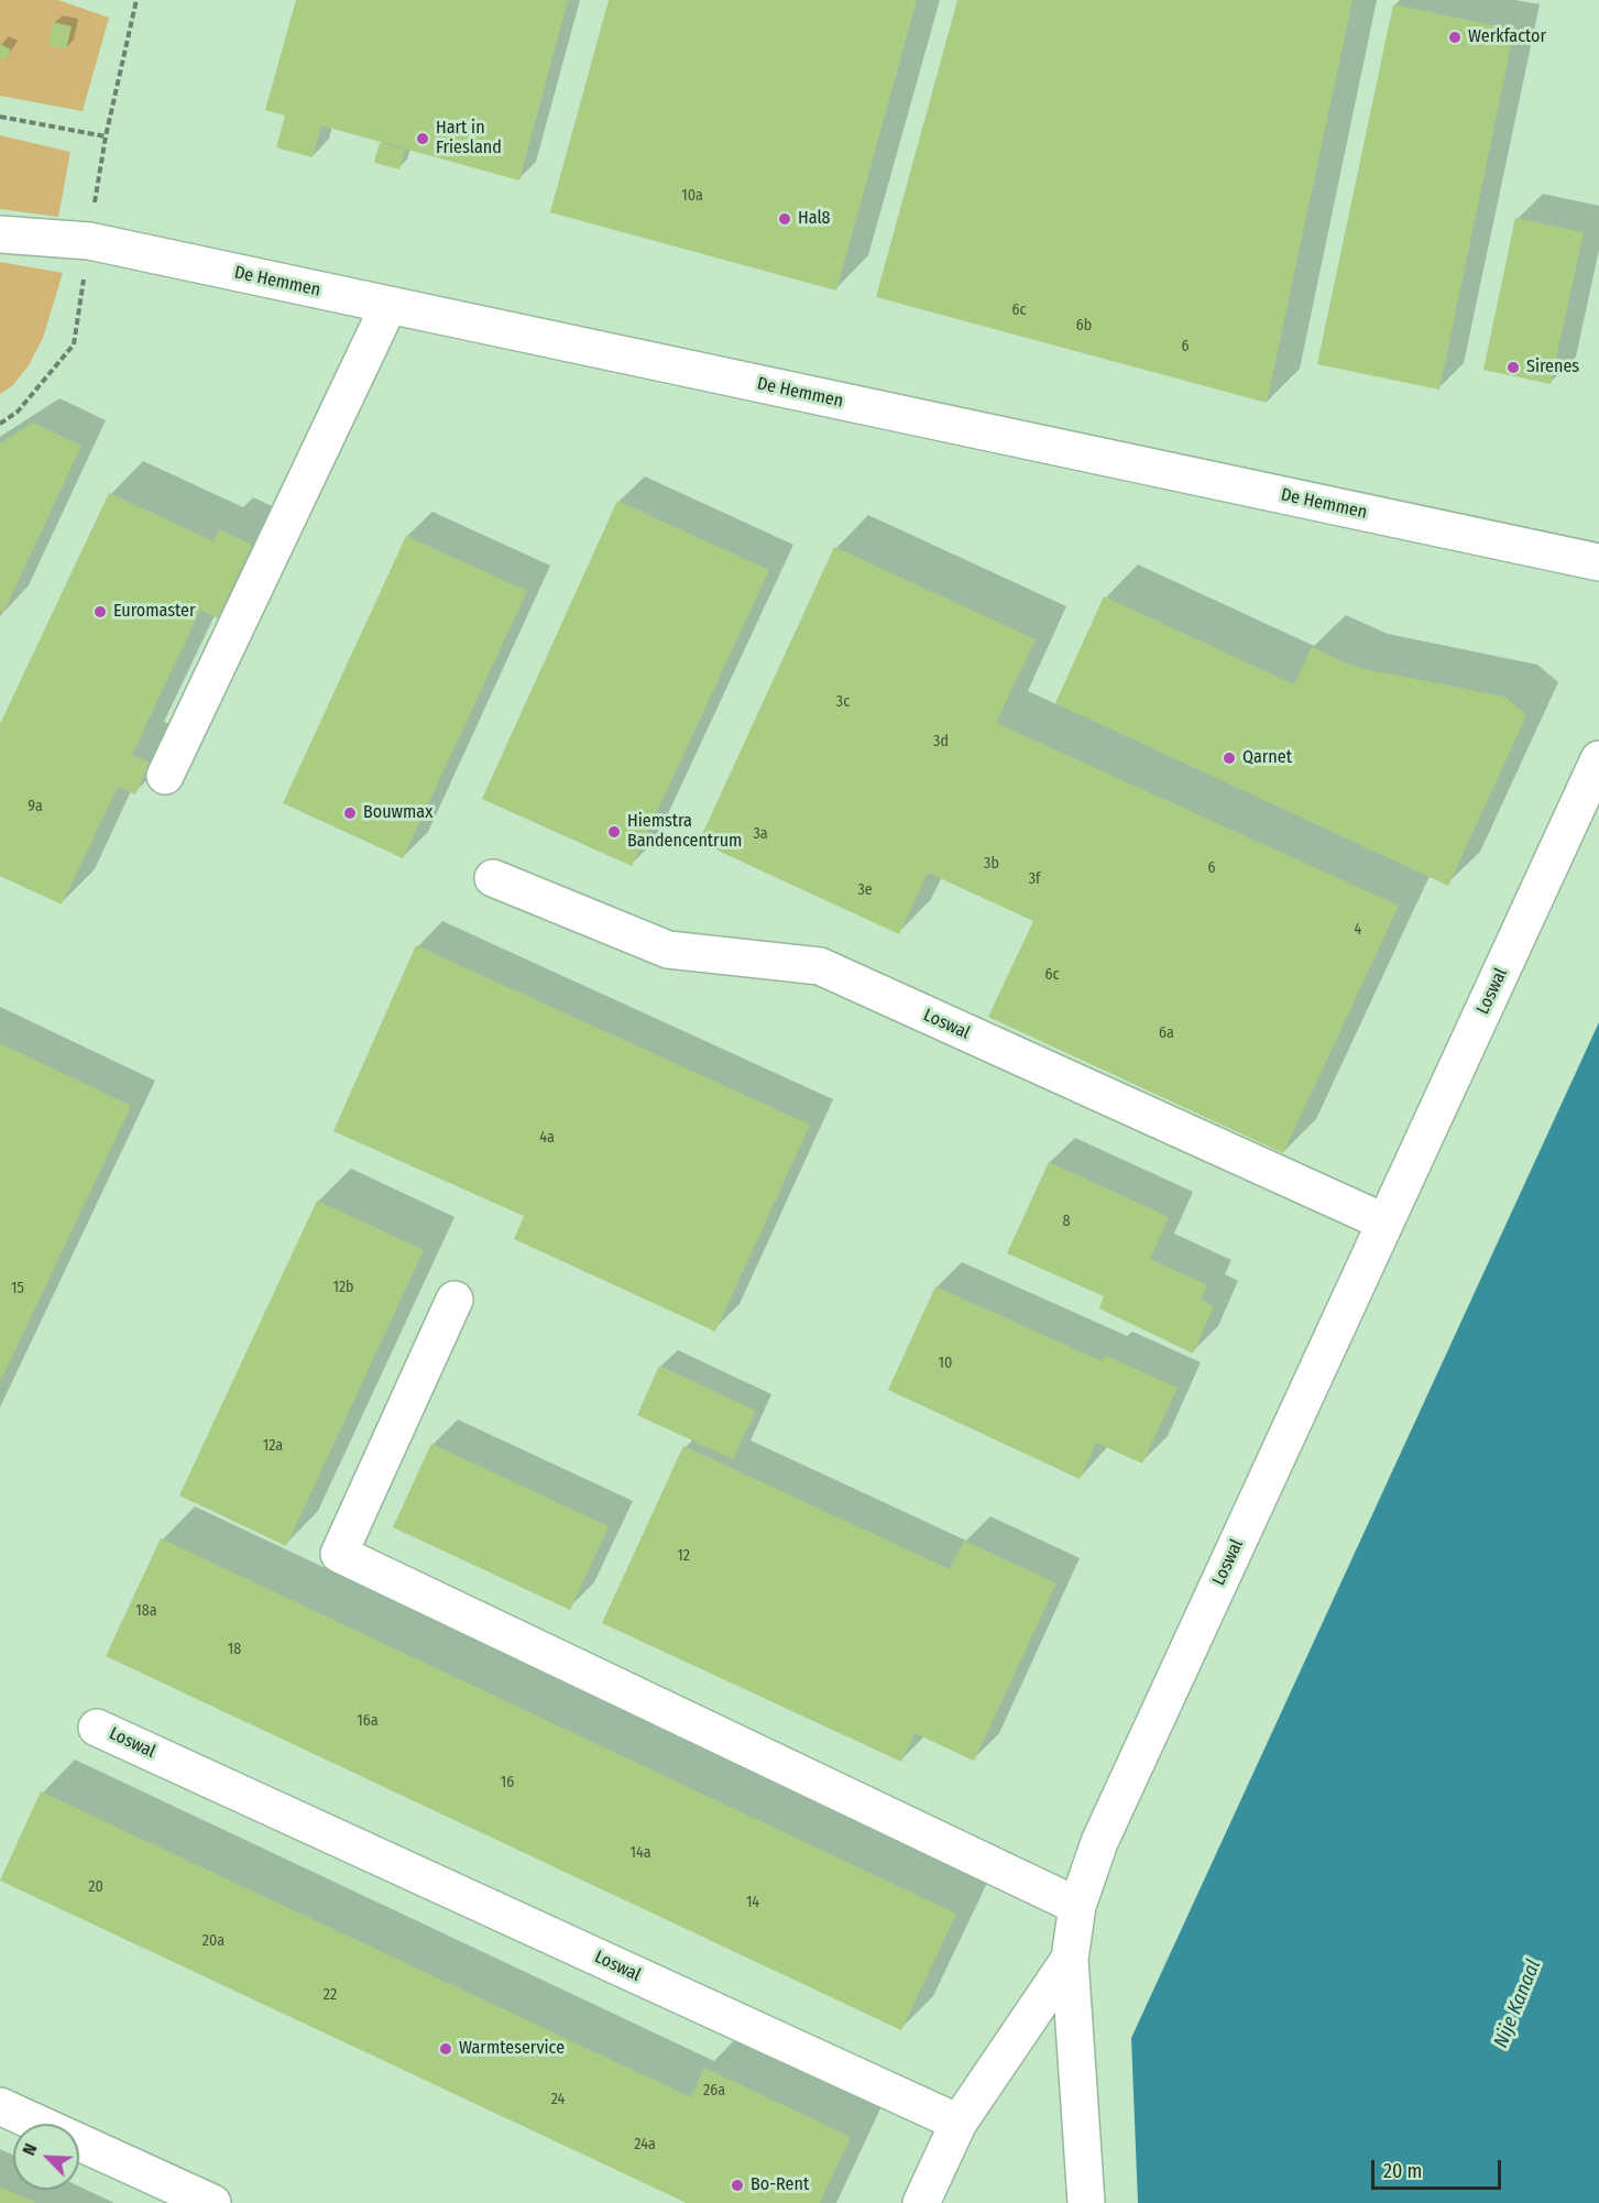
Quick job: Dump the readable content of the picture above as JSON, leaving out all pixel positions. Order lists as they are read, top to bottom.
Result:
{
  "streets": {
    "street": ["De Hemmen", "Loswal"]
  },
  "water": ["Nije Kanaal"],
  "places": [
    "Werkfactor",
    "Hart in Friesland",
    "Hal8",
    "Sirenes",
    "Euromaster",
    "Qarnet",
    "Bouwmax",
    "Hiemstra Bandencentrum",
    "Warmteservice",
    "Bo-Rent"
  ],
  "house_numbers": [
    "10a",
    "6c",
    "6b",
    "6",
    "3c",
    "3d",
    "9a",
    "3a",
    "3b",
    "6",
    "3f",
    "3e",
    "4",
    "6c",
    "6a",
    "4a",
    "8",
    "12b",
    "15",
    "10",
    "12a",
    "12",
    "18a",
    "18",
    "16a",
    "16",
    "14a",
    "20",
    "14",
    "20a",
    "22",
    "26a",
    "24",
    "24a"
  ],
  "scale_bar": "20 m",
  "north": "top left"
}
